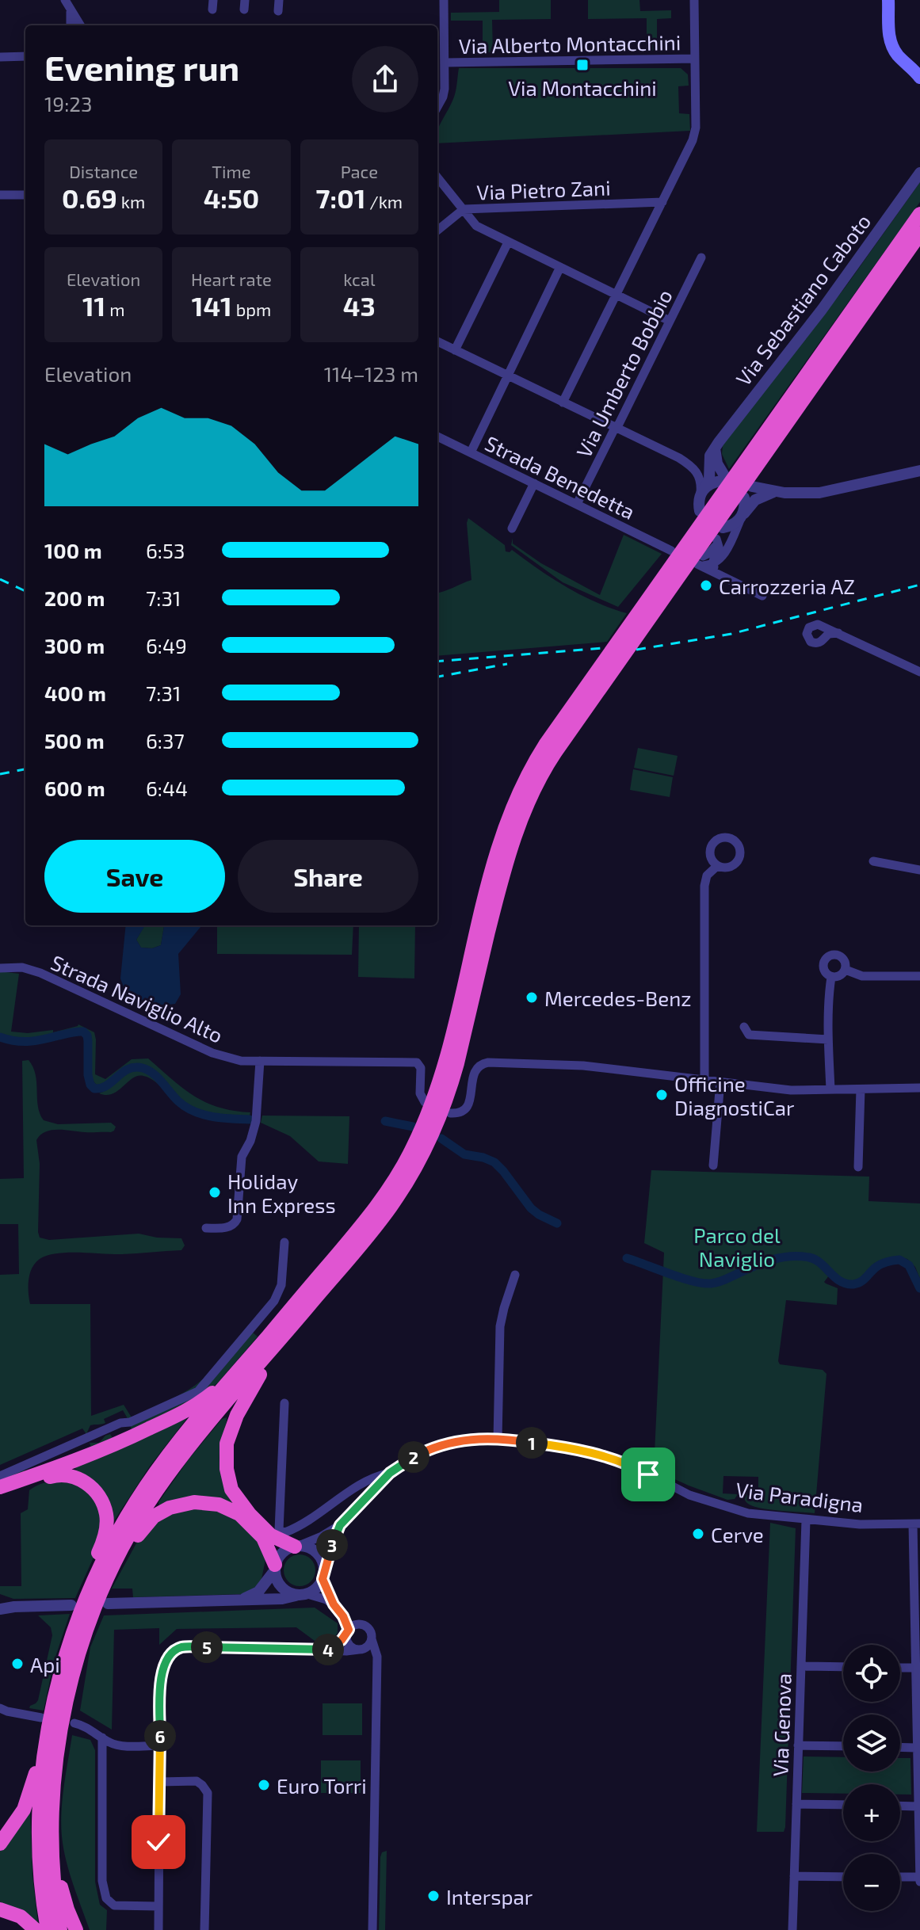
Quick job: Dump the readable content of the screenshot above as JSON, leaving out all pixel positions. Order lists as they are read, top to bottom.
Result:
{
  "streets": {
    "street": [
      "Via Alberto Montacchini",
      "Via Pietro Zani",
      "Via Sebastiano Caboto",
      "Via Umberto Bobbio",
      "Strada Benedetta",
      "Strada Naviglio Alto",
      "Via Paradigna",
      "Via Genova"
    ]
  },
  "crossings": [
    ["Via Umberto Bobbio", "Strada Benedetta"],
    ["Via Paradigna", "Via Genova"]
  ],
  "parks": ["Parco del Naviglio"],
  "places": {
    "transit": ["Via Montacchini"],
    "other": [
      "Carrozzeria AZ",
      "Mercedes-Benz",
      "Officine DiagnostiCar",
      "Holiday Inn Express",
      "Cerve",
      "Api",
      "Euro Torri",
      "Interspar"
    ]
  },
  "page": {
    "heading": ["Evening run", "19:23"],
    "stats": [
      ["Distance", "0.69 km"],
      ["Time", "4:50"],
      ["Pace", "7:01 /km"],
      ["Elevation", "11 m"],
      ["Heart rate", "141 bpm"],
      ["kcal", "43"]
    ],
    "chart": ["Elevation", "114–123 m"],
    "list": [
      {
        "name": "100 m",
        "note": "6:53"
      },
      {
        "name": "200 m",
        "note": "7:31"
      },
      {
        "name": "300 m",
        "note": "6:49"
      },
      {
        "name": "400 m",
        "note": "7:31"
      },
      {
        "name": "500 m",
        "note": "6:37"
      },
      {
        "name": "600 m",
        "note": "6:44"
      }
    ],
    "buttons": ["Save", "Share"],
    "pins": [
      "1",
      "2",
      "3",
      "5",
      "4",
      "6"
    ],
    "map_buttons": ["+", "−"]
  }
}
